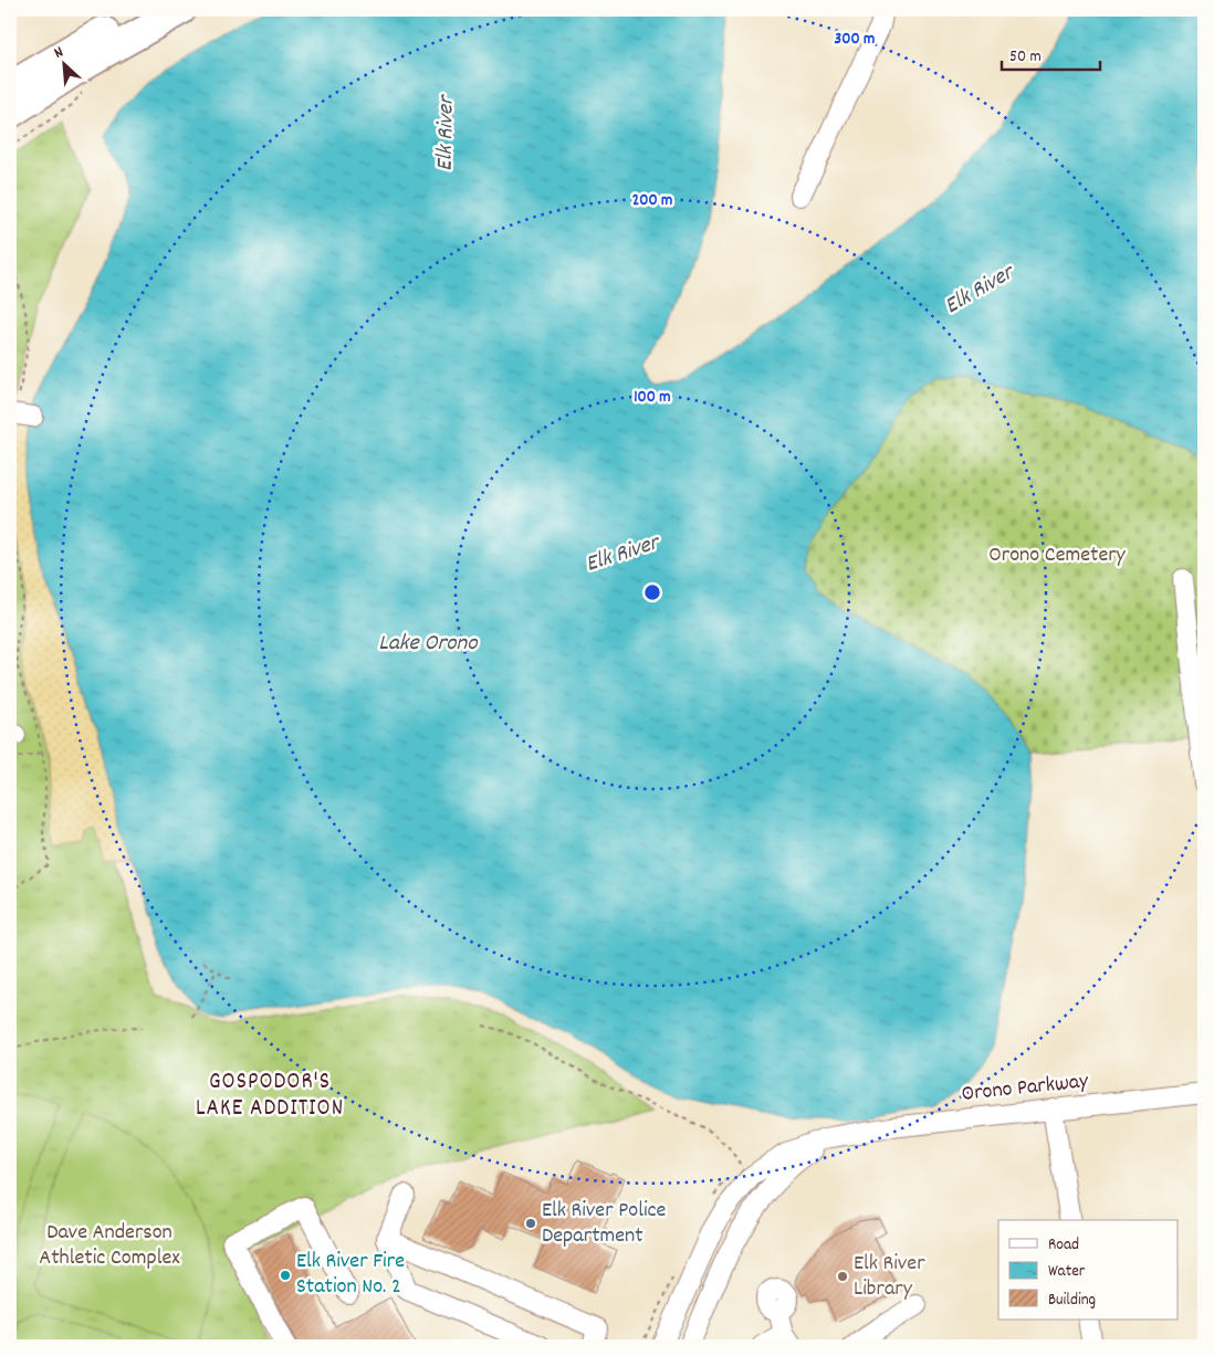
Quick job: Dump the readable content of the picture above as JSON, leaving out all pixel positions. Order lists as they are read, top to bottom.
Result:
{
  "streets": {
    "street": ["Orono Parkway"]
  },
  "districts": ["GOSPODOR'S LAKE ADDITION"],
  "water": ["Elk River", "Lake Orono"],
  "parks": ["Orono Cemetery", "Dave Anderson Athletic Complex"],
  "places": ["Elk River Police Department", "Elk River Fire Station No. 2", "Elk River Library"],
  "legend": ["Road", "Water", "Building"],
  "scale_bar": "50 m",
  "north": "top left",
  "rings": ["300 m", "200 m", "100 m"]
}
